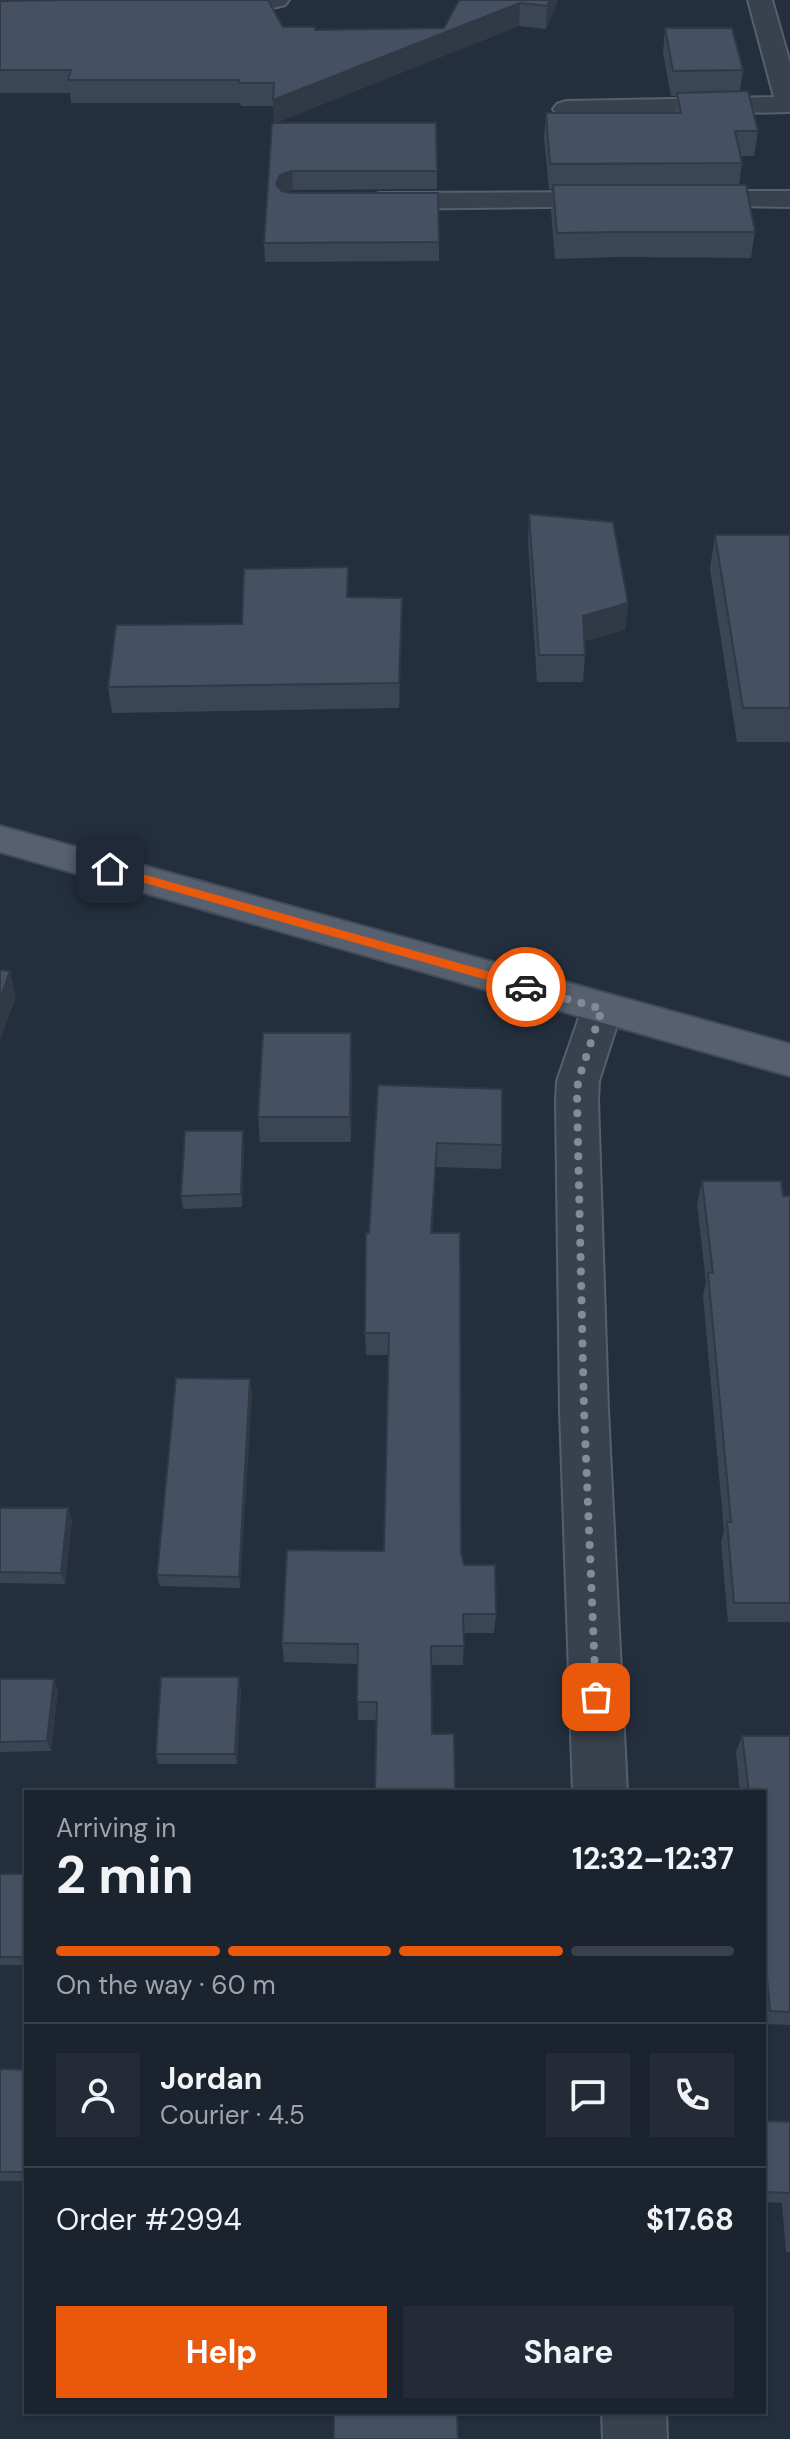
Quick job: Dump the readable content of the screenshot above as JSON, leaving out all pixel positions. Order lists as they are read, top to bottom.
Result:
{
  "page": {
    "heading": ["2 min", "Arriving in", "12:32–12:37"],
    "panel": [
      "Jordan",
      "Courier · 4.5",
      "Order #2994",
      "$17.68"
    ],
    "bar": "On the way · 60 m",
    "buttons": ["Help", "Share"]
  }
}
